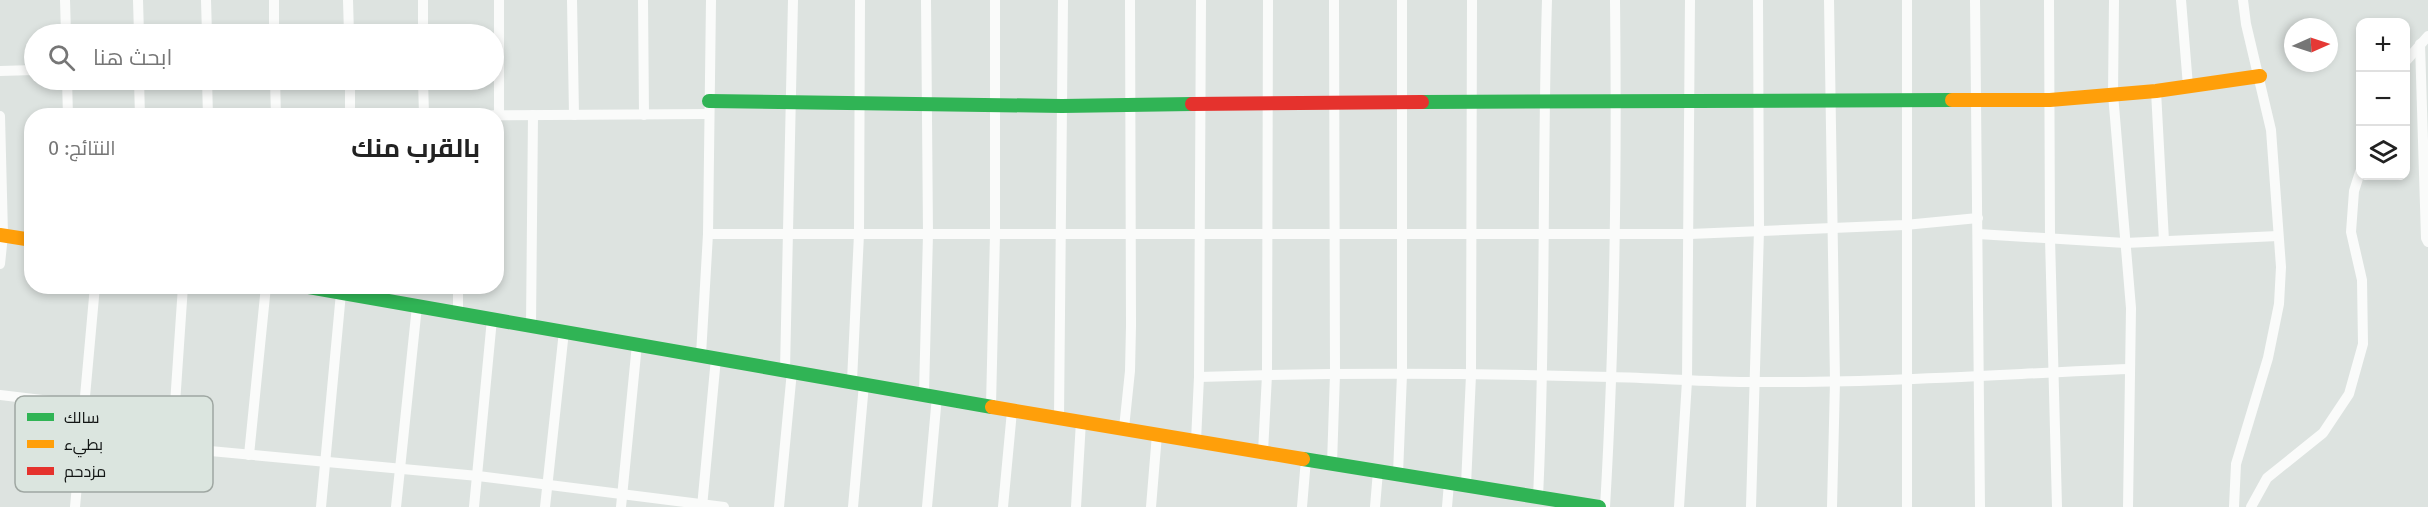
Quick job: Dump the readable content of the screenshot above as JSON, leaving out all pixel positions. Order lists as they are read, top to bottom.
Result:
{
  "legend": ["سالك", "بطيء", "مزدحم"],
  "north": "right",
  "page": {
    "map_buttons": ["+", "−"],
    "search": "ابحث هنا",
    "heading": ["بالقرب منك", "النتائج: 0"]
  }
}
